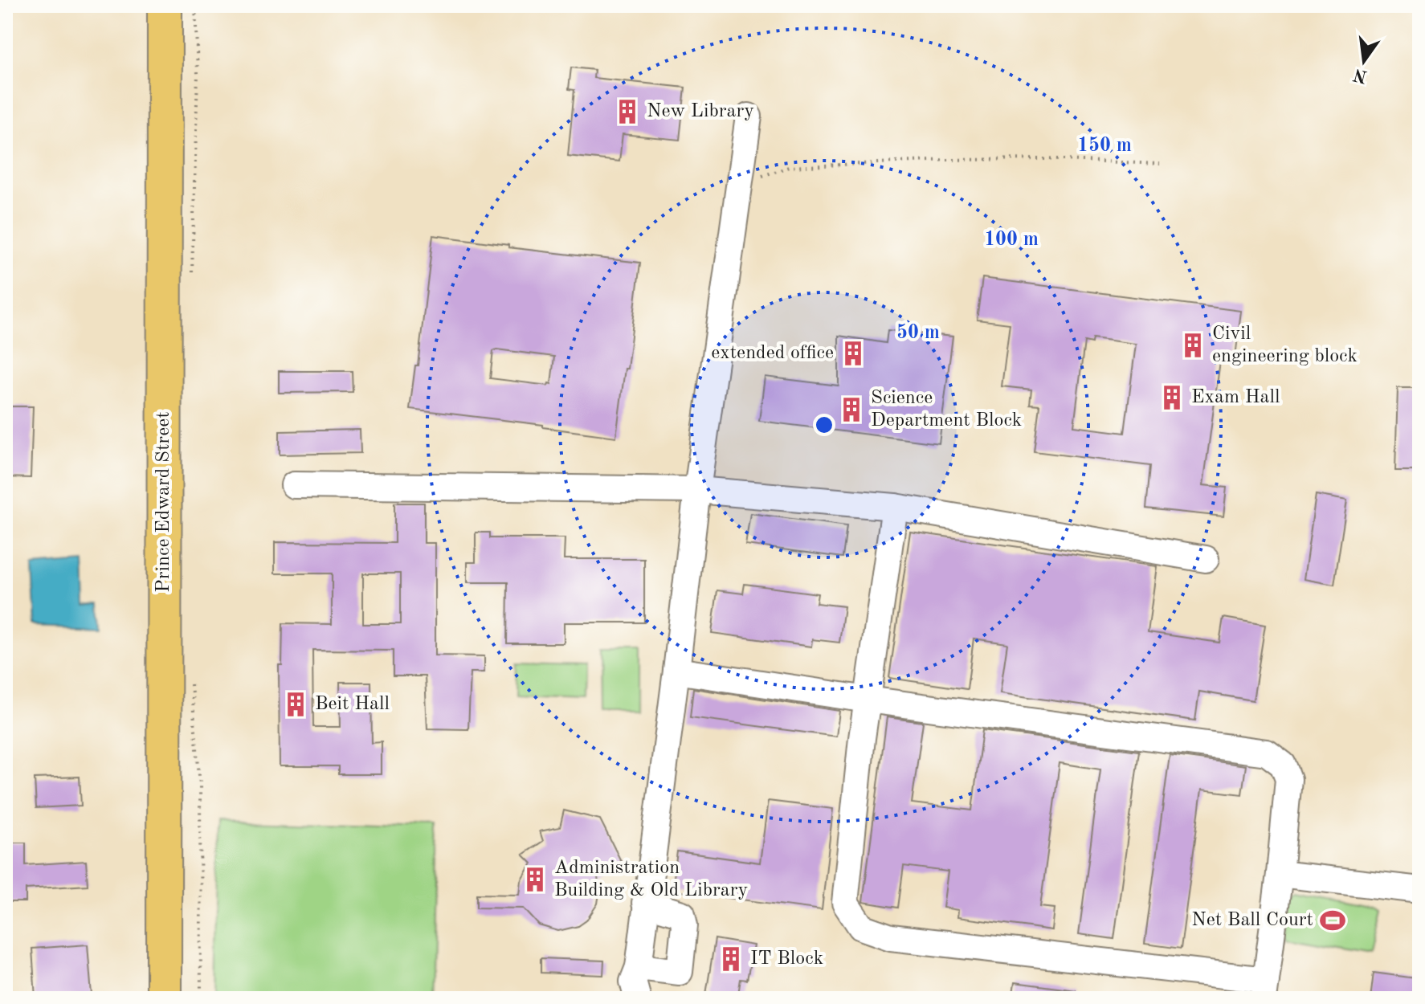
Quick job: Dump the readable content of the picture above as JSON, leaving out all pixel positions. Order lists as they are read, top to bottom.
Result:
{
  "streets": {
    "main road": ["Prince Edward Street"]
  },
  "places": {
    "building": [
      "New Library",
      "Civil engineering block",
      "extended office",
      "Exam Hall",
      "Science Department Block",
      "Beit Hall",
      "Administration Building & Old Library",
      "IT Block"
    ],
    "sports": ["Net Ball Court"]
  },
  "north": "bottom",
  "rings": ["150 m", "100 m", "50 m"]
}
